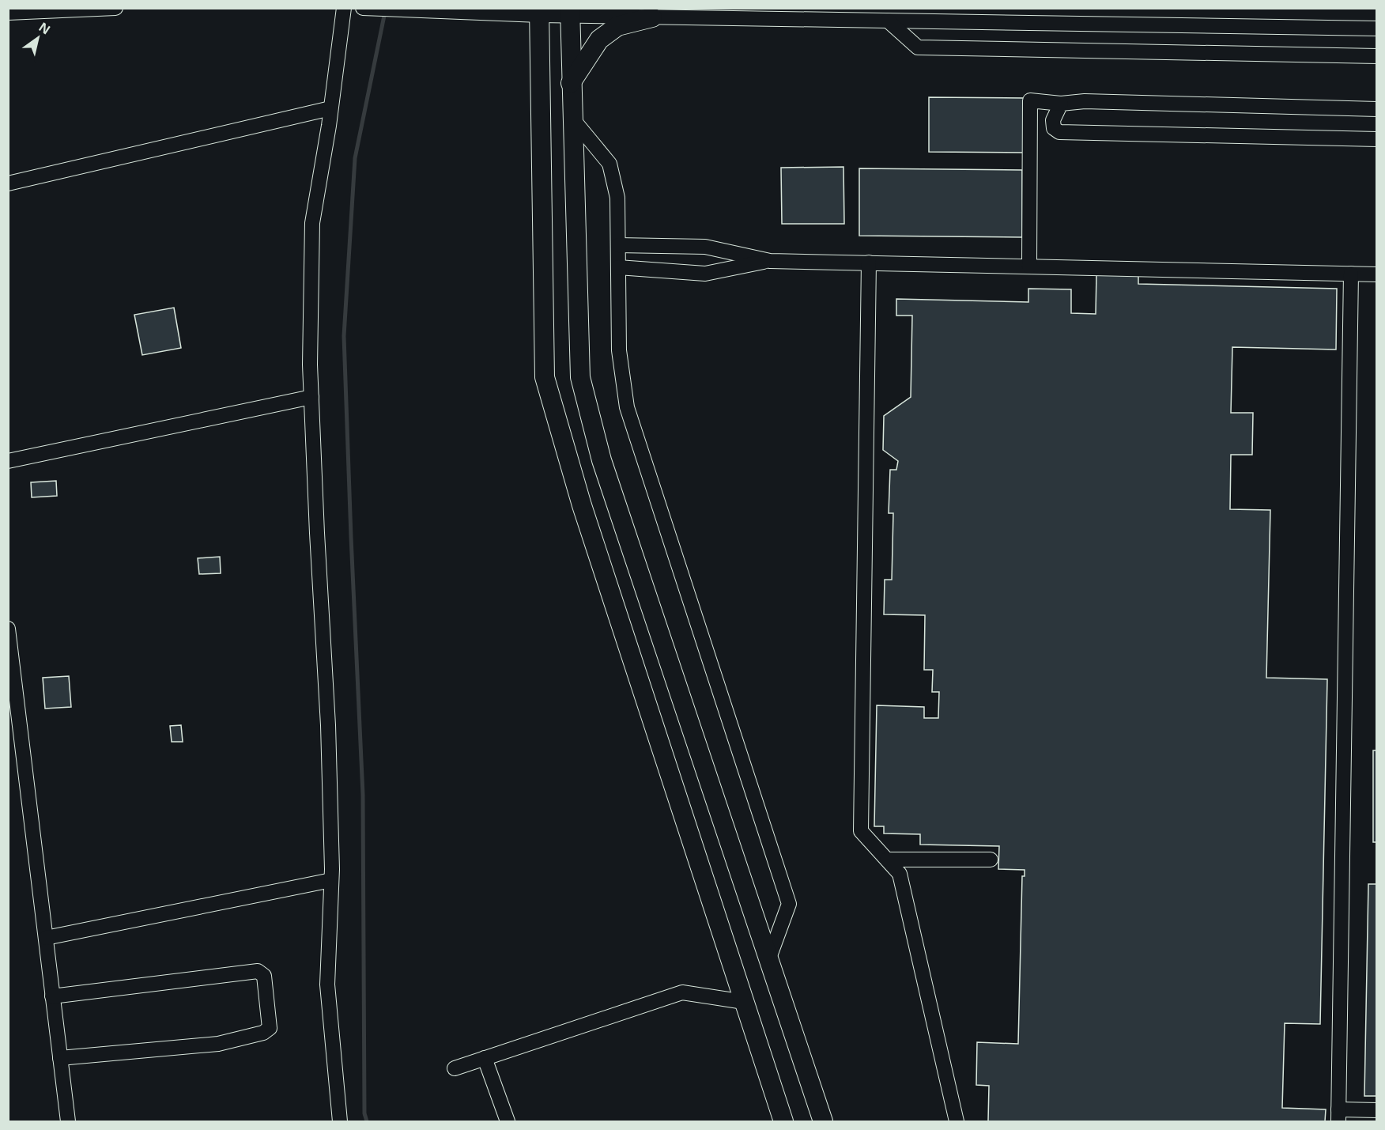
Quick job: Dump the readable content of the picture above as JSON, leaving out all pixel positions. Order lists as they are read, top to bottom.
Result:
{
  "north": "top right"
}
